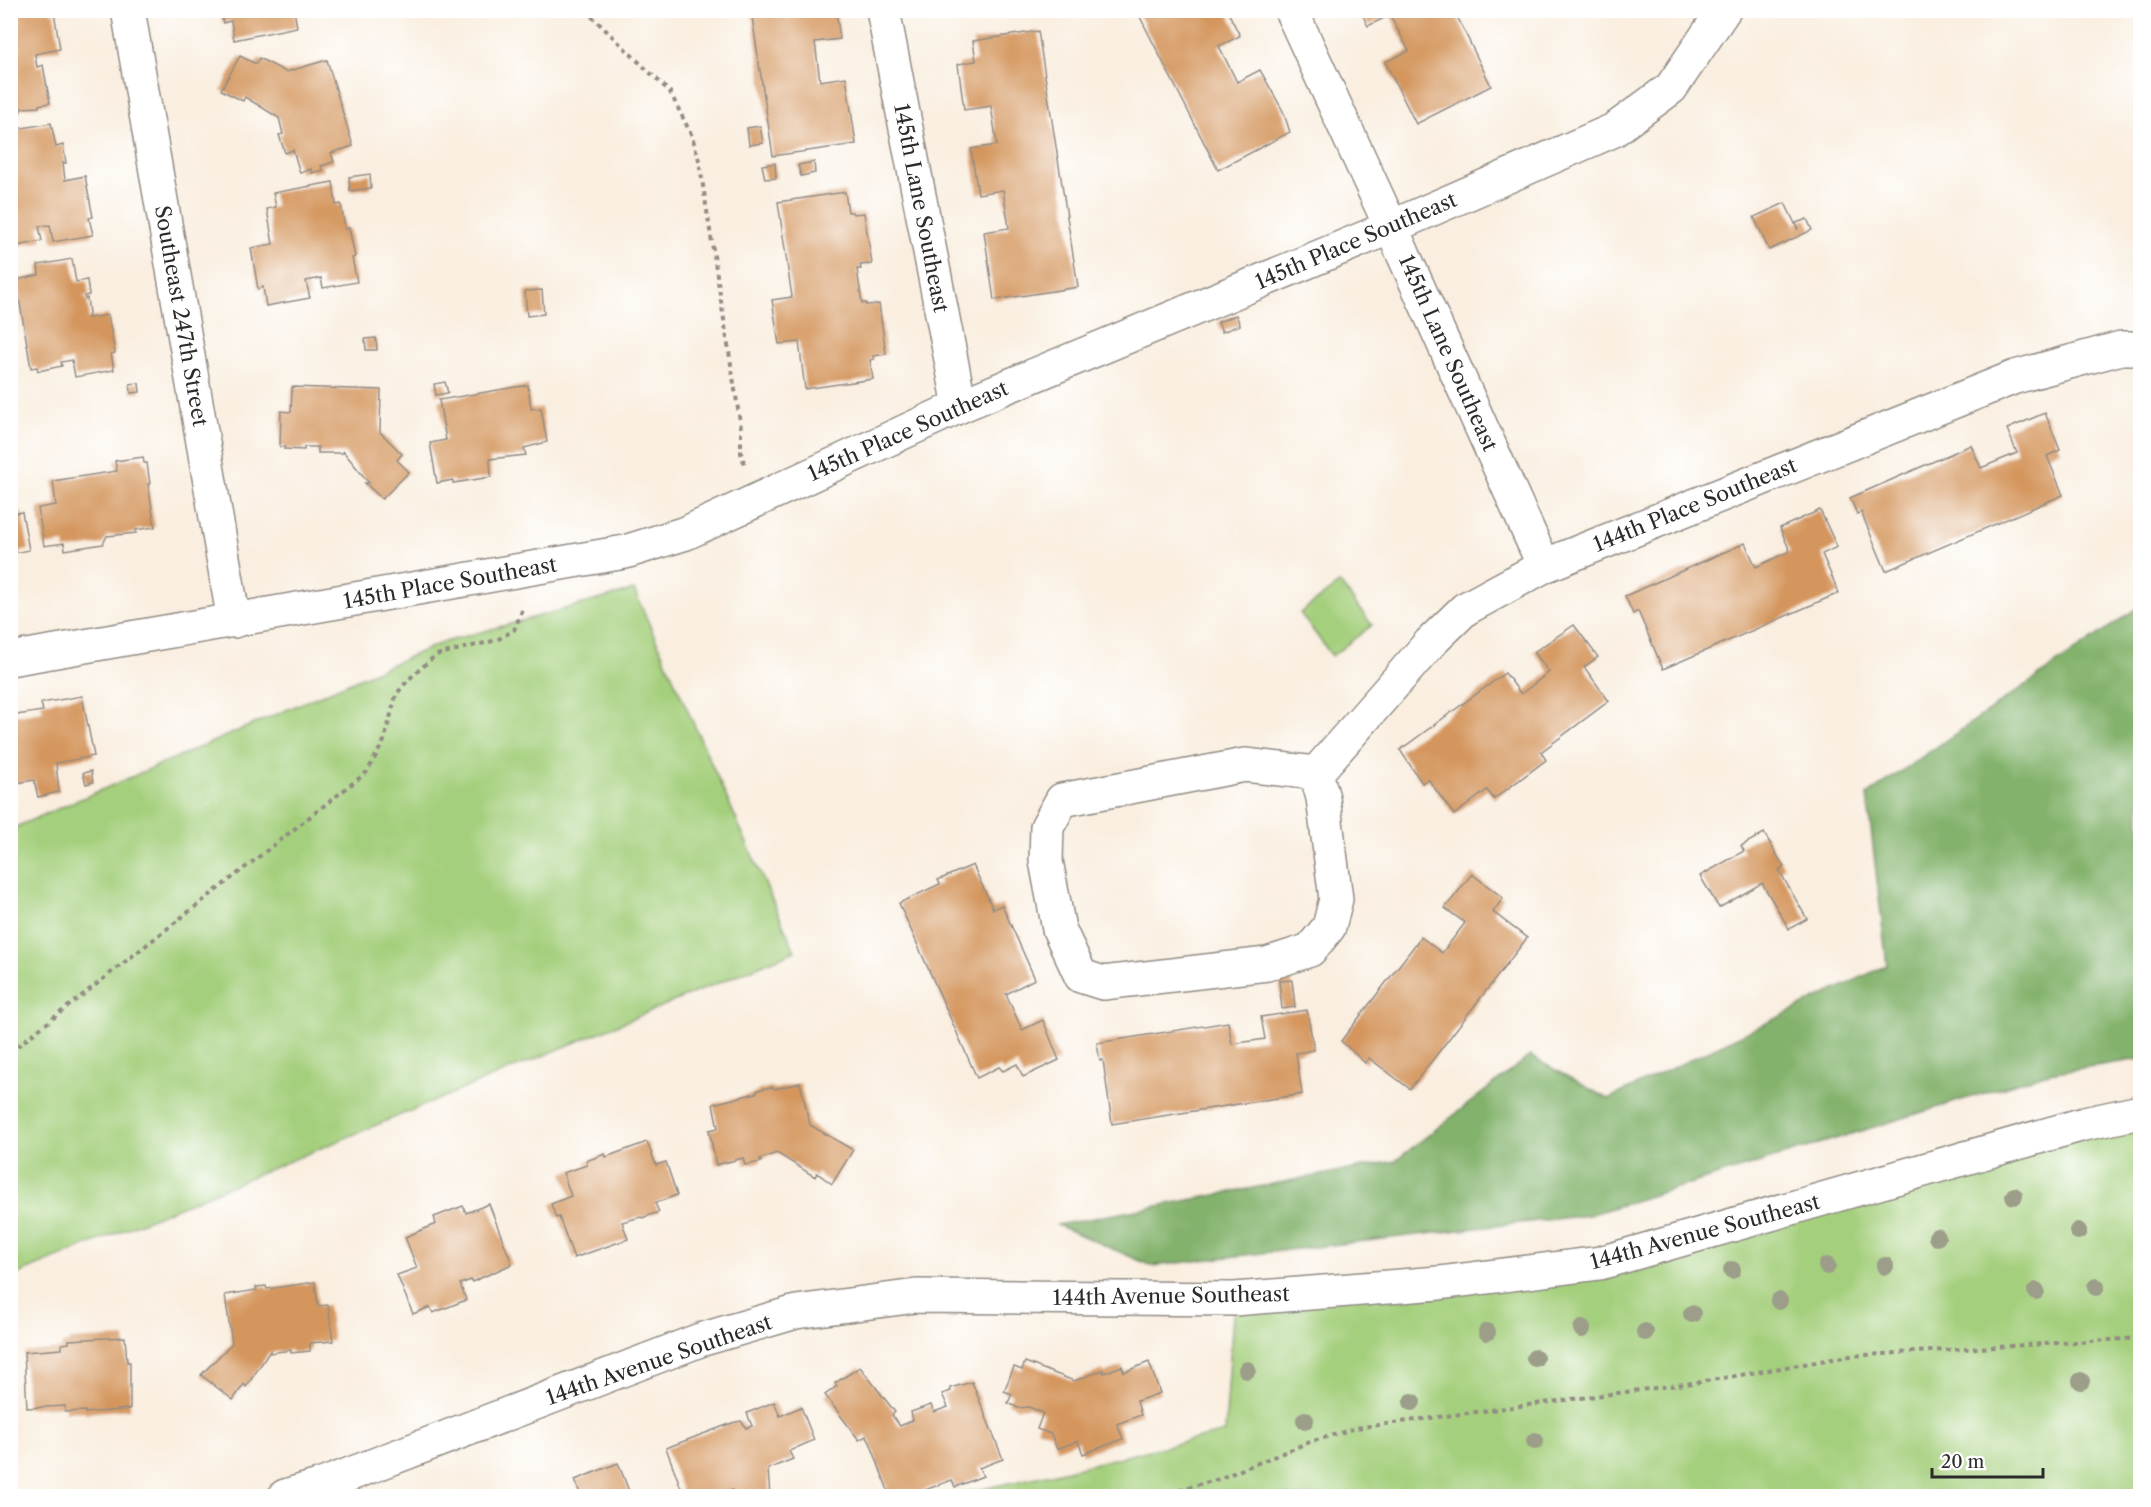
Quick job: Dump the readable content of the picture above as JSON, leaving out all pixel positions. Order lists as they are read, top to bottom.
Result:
{
  "streets": {
    "street": [
      "145th Lane Southeast",
      "145th Place Southeast",
      "Southeast 247th Street",
      "144th Place Southeast",
      "144th Avenue Southeast"
    ]
  },
  "crossings": [
    ["145th Lane Southeast", "145th Place Southeast"],
    ["145th Lane Southeast", "144th Place Southeast"],
    ["145th Place Southeast", "Southeast 247th Street"]
  ],
  "scale_bar": "20 m"
}
